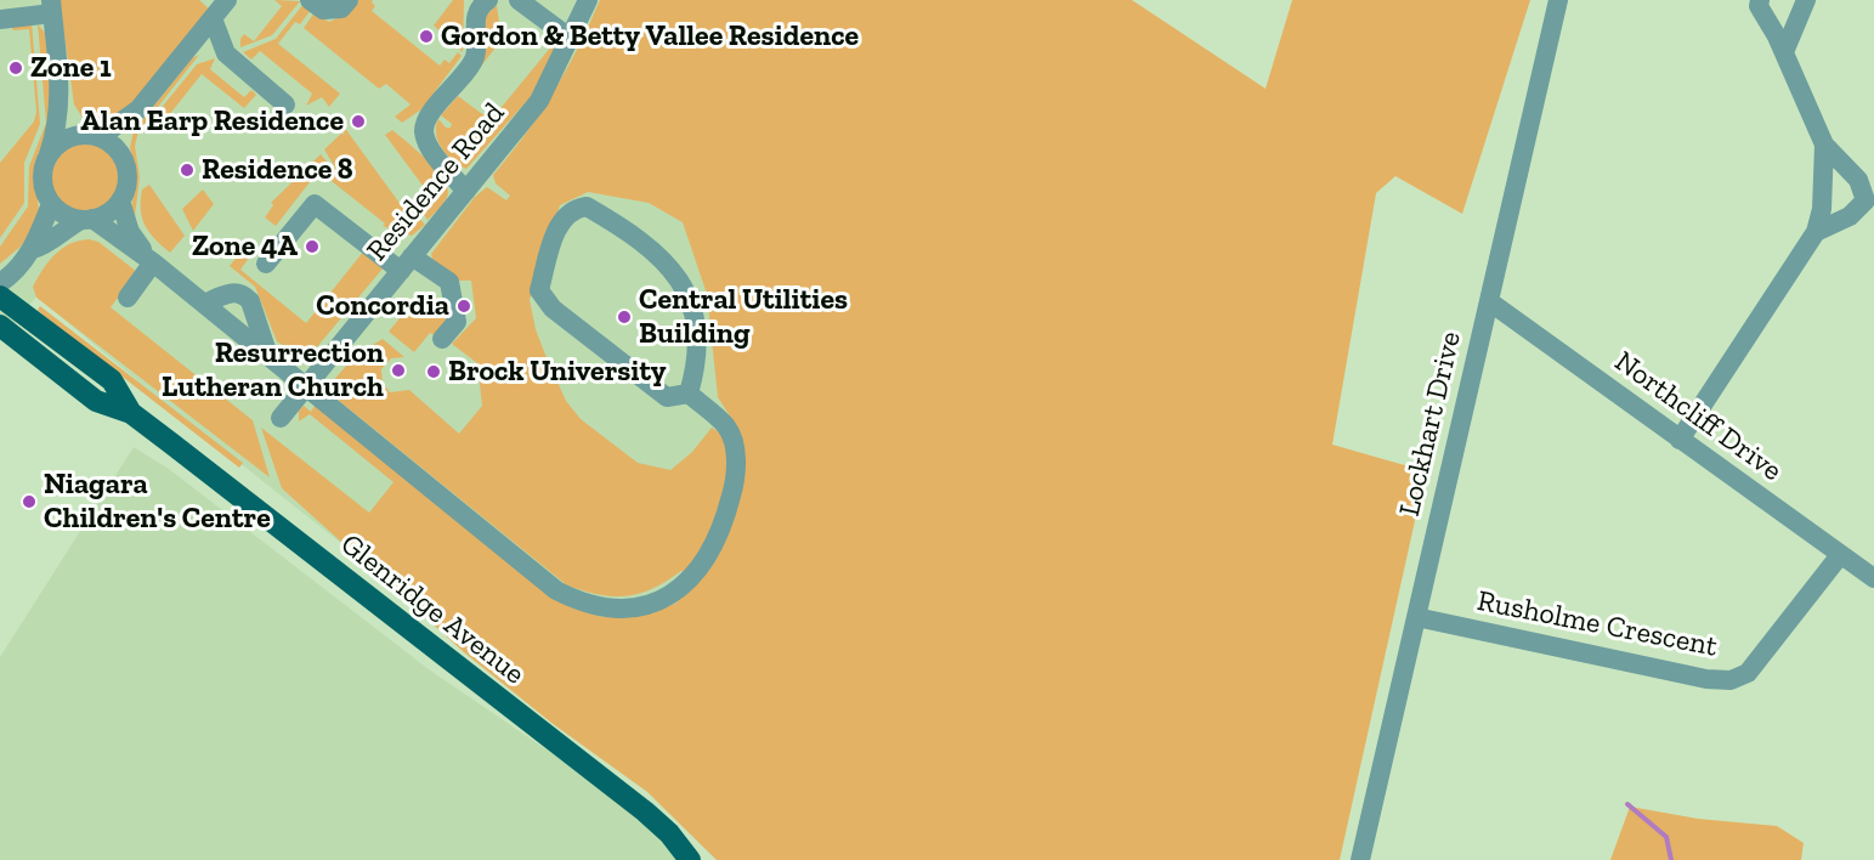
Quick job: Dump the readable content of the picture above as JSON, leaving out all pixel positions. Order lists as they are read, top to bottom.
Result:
{
  "streets": {
    "main road": ["Glenridge Avenue"],
    "street": [
      "Residence Road",
      "Northcliff Drive",
      "Lockhart Drive",
      "Rusholme Crescent"
    ]
  },
  "crossings": [
    ["Northcliff Drive", "Lockhart Drive"],
    ["Northcliff Drive", "Rusholme Crescent"],
    ["Lockhart Drive", "Rusholme Crescent"]
  ],
  "places": [
    "Gordon & Betty Vallee Residence",
    "Zone 1",
    "Alan Earp Residence",
    "Residence 8",
    "Zone 4A",
    "Concordia",
    "Central Utilities Building",
    "Resurrection Lutheran Church",
    "Brock University",
    "Niagara Children's Centre"
  ]
}
